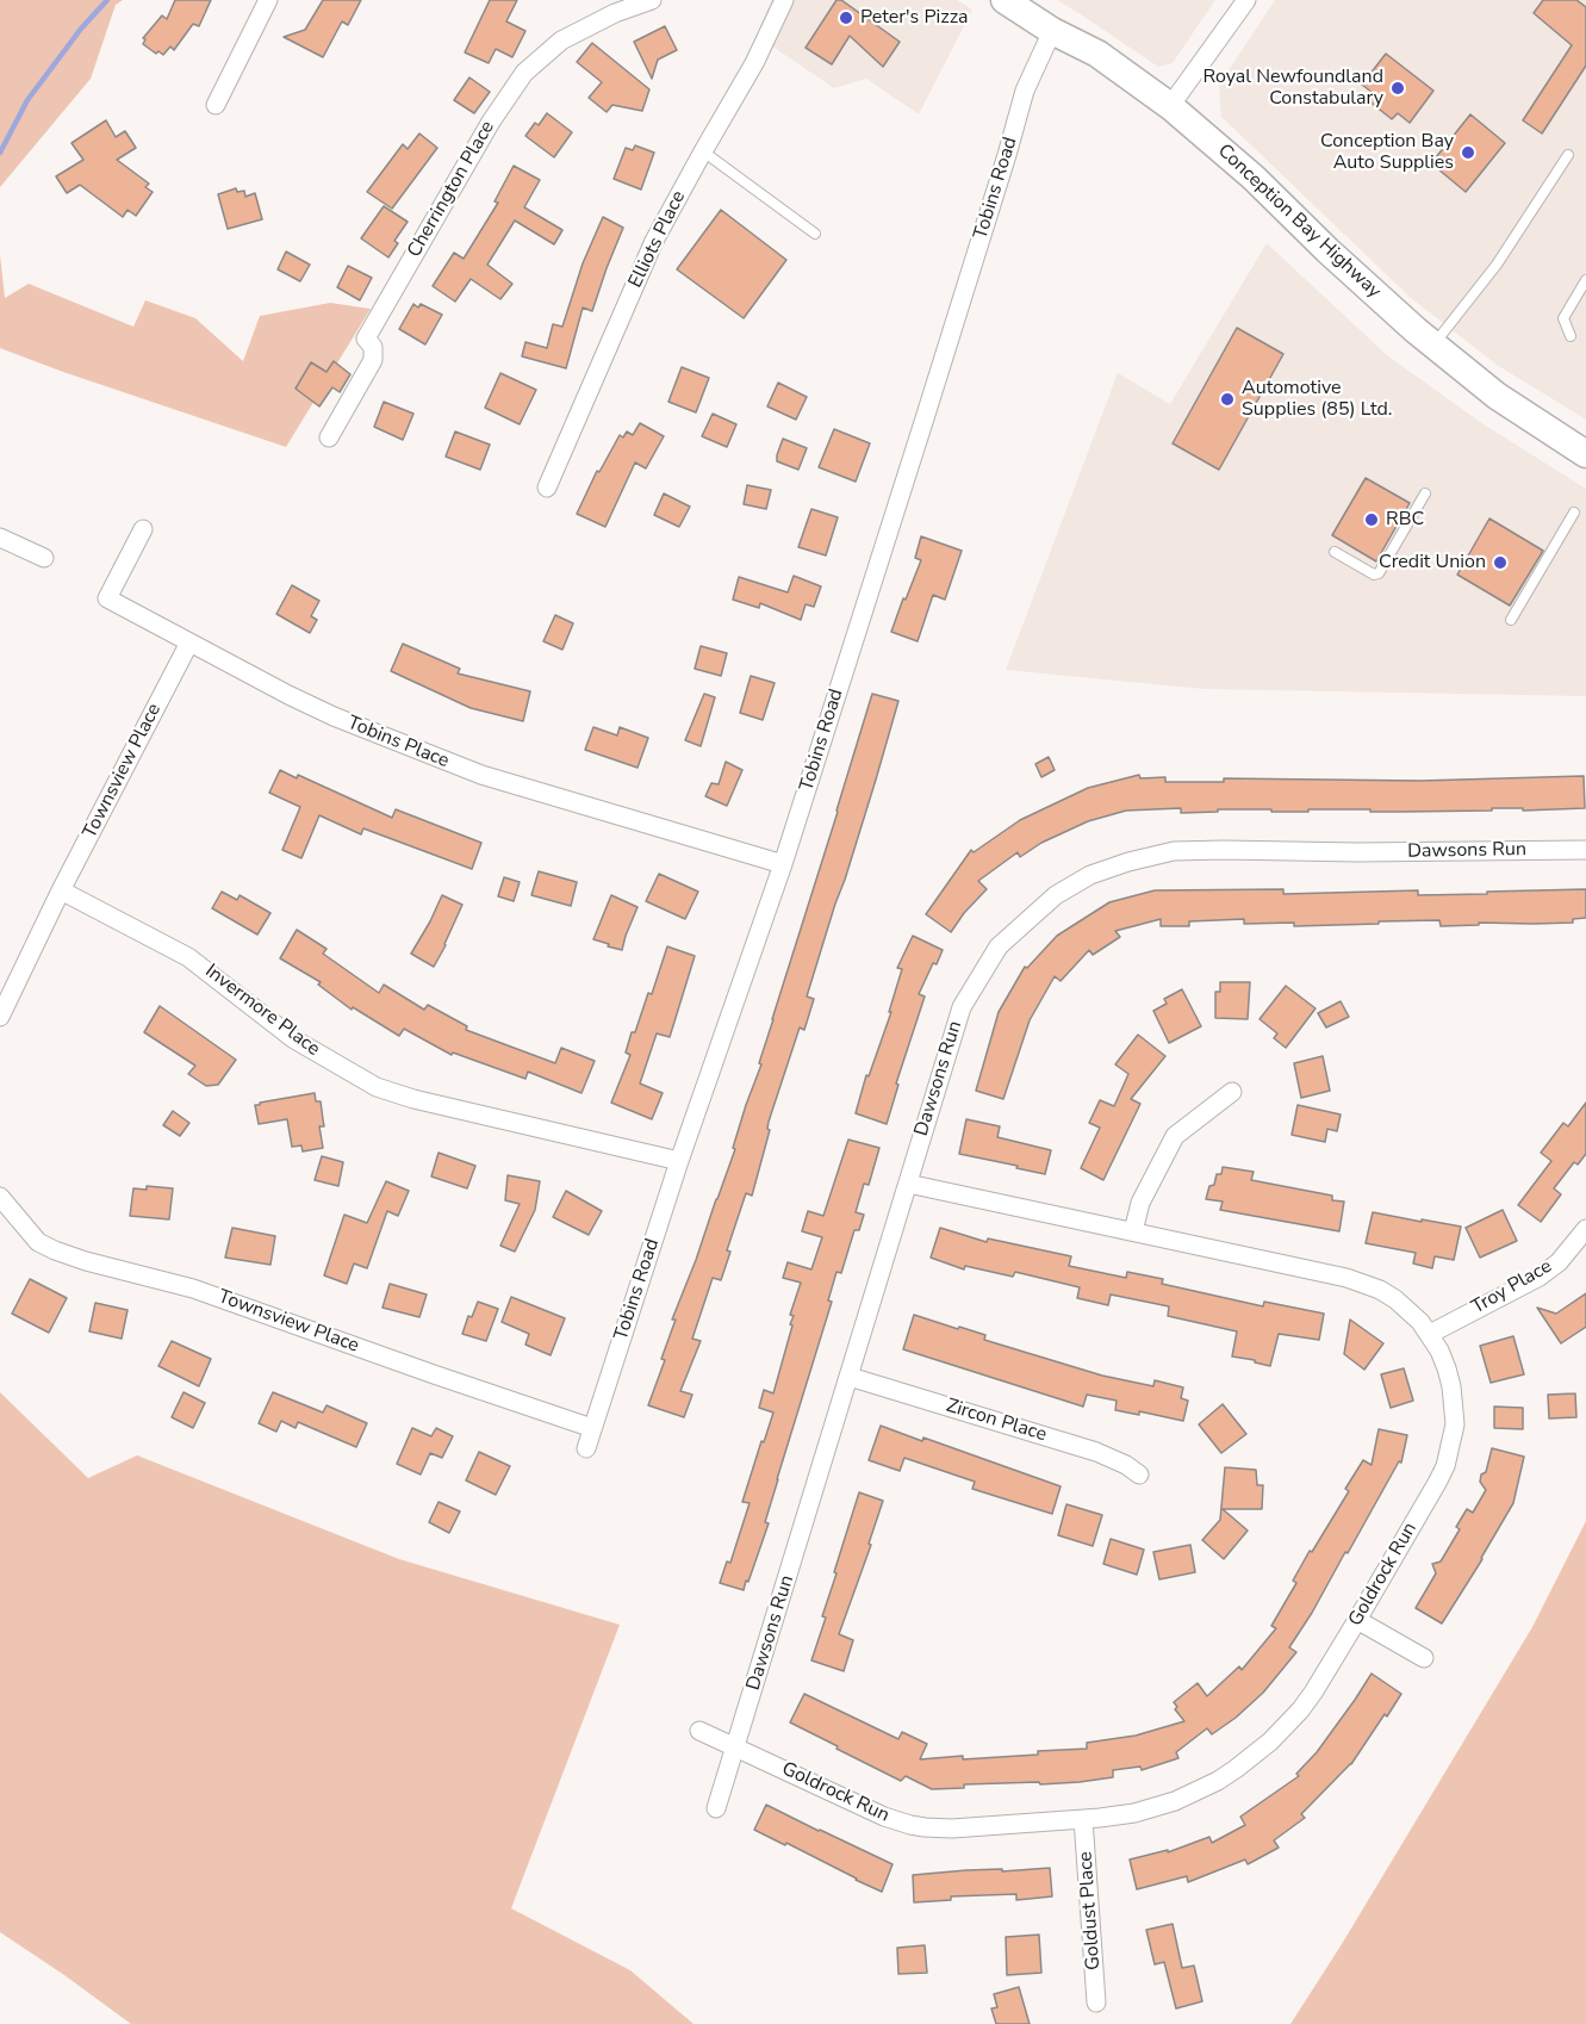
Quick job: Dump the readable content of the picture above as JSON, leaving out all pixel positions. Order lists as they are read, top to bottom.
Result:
{
  "streets": {
    "main road": ["Conception Bay Highway"],
    "street": [
      "Tobins Road",
      "Cherrington Place",
      "Elliots Place",
      "Tobins Place",
      "Townsview Place",
      "Dawsons Run",
      "Invermore Place",
      "Troy Place",
      "Zircon Place",
      "Goldrock Run",
      "Goldust Place"
    ]
  },
  "crossings": [
    ["Tobins Road", "Conception Bay Highway"],
    ["Tobins Road", "Tobins Place"],
    ["Tobins Road", "Townsview Place"],
    ["Tobins Road", "Invermore Place"],
    ["Tobins Place", "Townsview Place"],
    ["Townsview Place", "Invermore Place"],
    ["Dawsons Run", "Zircon Place"],
    ["Dawsons Run", "Goldrock Run"],
    ["Troy Place", "Goldrock Run"],
    ["Goldrock Run", "Goldust Place"]
  ],
  "places": [
    "Peter's Pizza",
    "Royal Newfoundland Constabulary",
    "Conception Bay Auto Supplies",
    "Automotive Supplies (85) Ltd.",
    "RBC",
    "Credit Union"
  ]
}
